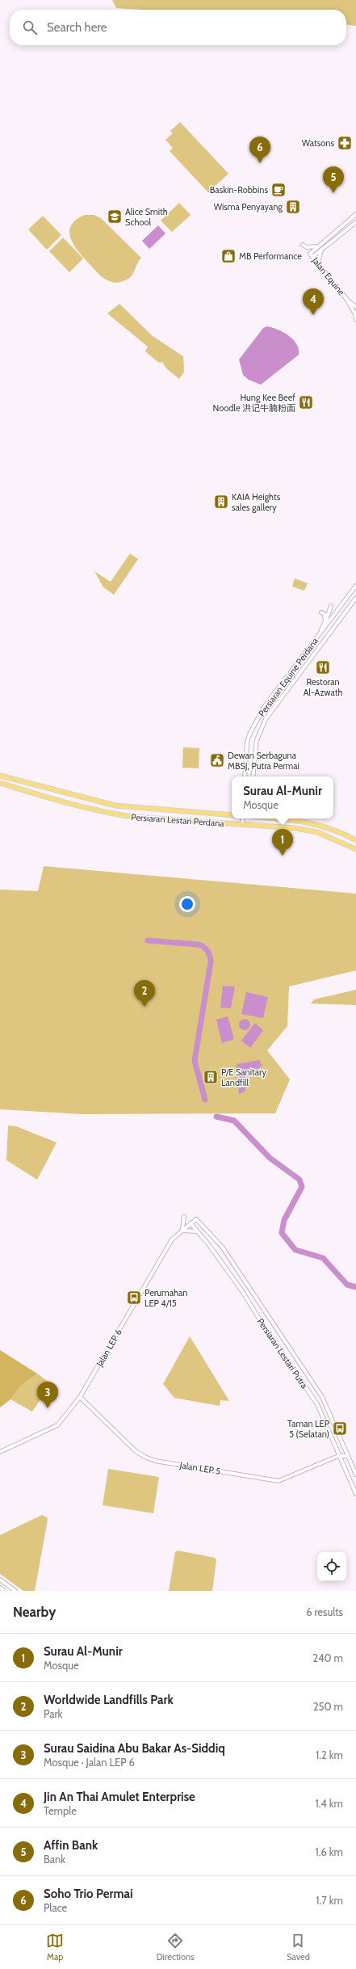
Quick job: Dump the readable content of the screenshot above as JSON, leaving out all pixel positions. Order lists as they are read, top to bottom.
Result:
{
  "streets": {
    "main road": ["Persiaran Lestari Perdana"],
    "street": [
      "Jalan Equine",
      "Persiaran Equine Perdana",
      "Jalan LEP 6",
      "Persiaran Lestari Putra",
      "Jalan LEP 5"
    ]
  },
  "crossings": [
    ["Jalan LEP 6", "Persiaran Lestari Putra"],
    ["Jalan LEP 6", "Jalan LEP 5"],
    ["Persiaran Lestari Putra", "Jalan LEP 5"]
  ],
  "places": {
    "pharmacy": ["Watsons"],
    "cafe": ["Baskin-Robbins"],
    "building": ["Wisma Penyayang", "KAIA Heights sales gallery", "P/E Sanitary Landfill"],
    "school or university": ["Alice Smith School"],
    "shop": ["MB Performance"],
    "restaurant": ["Hung Kee Beef Noodle 洪记牛腩粉面", "Restoran Al-Azwath"],
    "public building": ["Dewan Serbaguna MBSJ, Putra Permai"],
    "bus stop": ["Perumahan LEP 4/15", "Taman LEP 5 (Selatan)"]
  },
  "page": {
    "search": "Search here",
    "pins": [
      "6",
      "5",
      "4",
      "1",
      "2",
      "3"
    ],
    "popup": ["Surau Al-Munir", "Mosque"],
    "heading": ["Nearby", "6 results"],
    "list": [
      {
        "mark": "1",
        "name": "Surau Al-Munir",
        "note": "Mosque",
        "value": "240 m"
      },
      {
        "mark": "2",
        "name": "Worldwide Landfills Park",
        "note": "Park",
        "value": "250 m"
      },
      {
        "mark": "3",
        "name": "Surau Saidina Abu Bakar As-Siddiq",
        "note": "Mosque · Jalan LEP 6",
        "value": "1.2 km"
      },
      {
        "mark": "4",
        "name": "Jin An Thai Amulet Enterprise",
        "note": "Temple",
        "value": "1.4 km"
      },
      {
        "mark": "5",
        "name": "Affin Bank",
        "note": "Bank",
        "value": "1.6 km"
      },
      {
        "mark": "6",
        "name": "Soho Trio Permai",
        "note": "Place",
        "value": "1.7 km"
      }
    ],
    "nav": ["Map", "Directions", "Saved"]
  }
}
